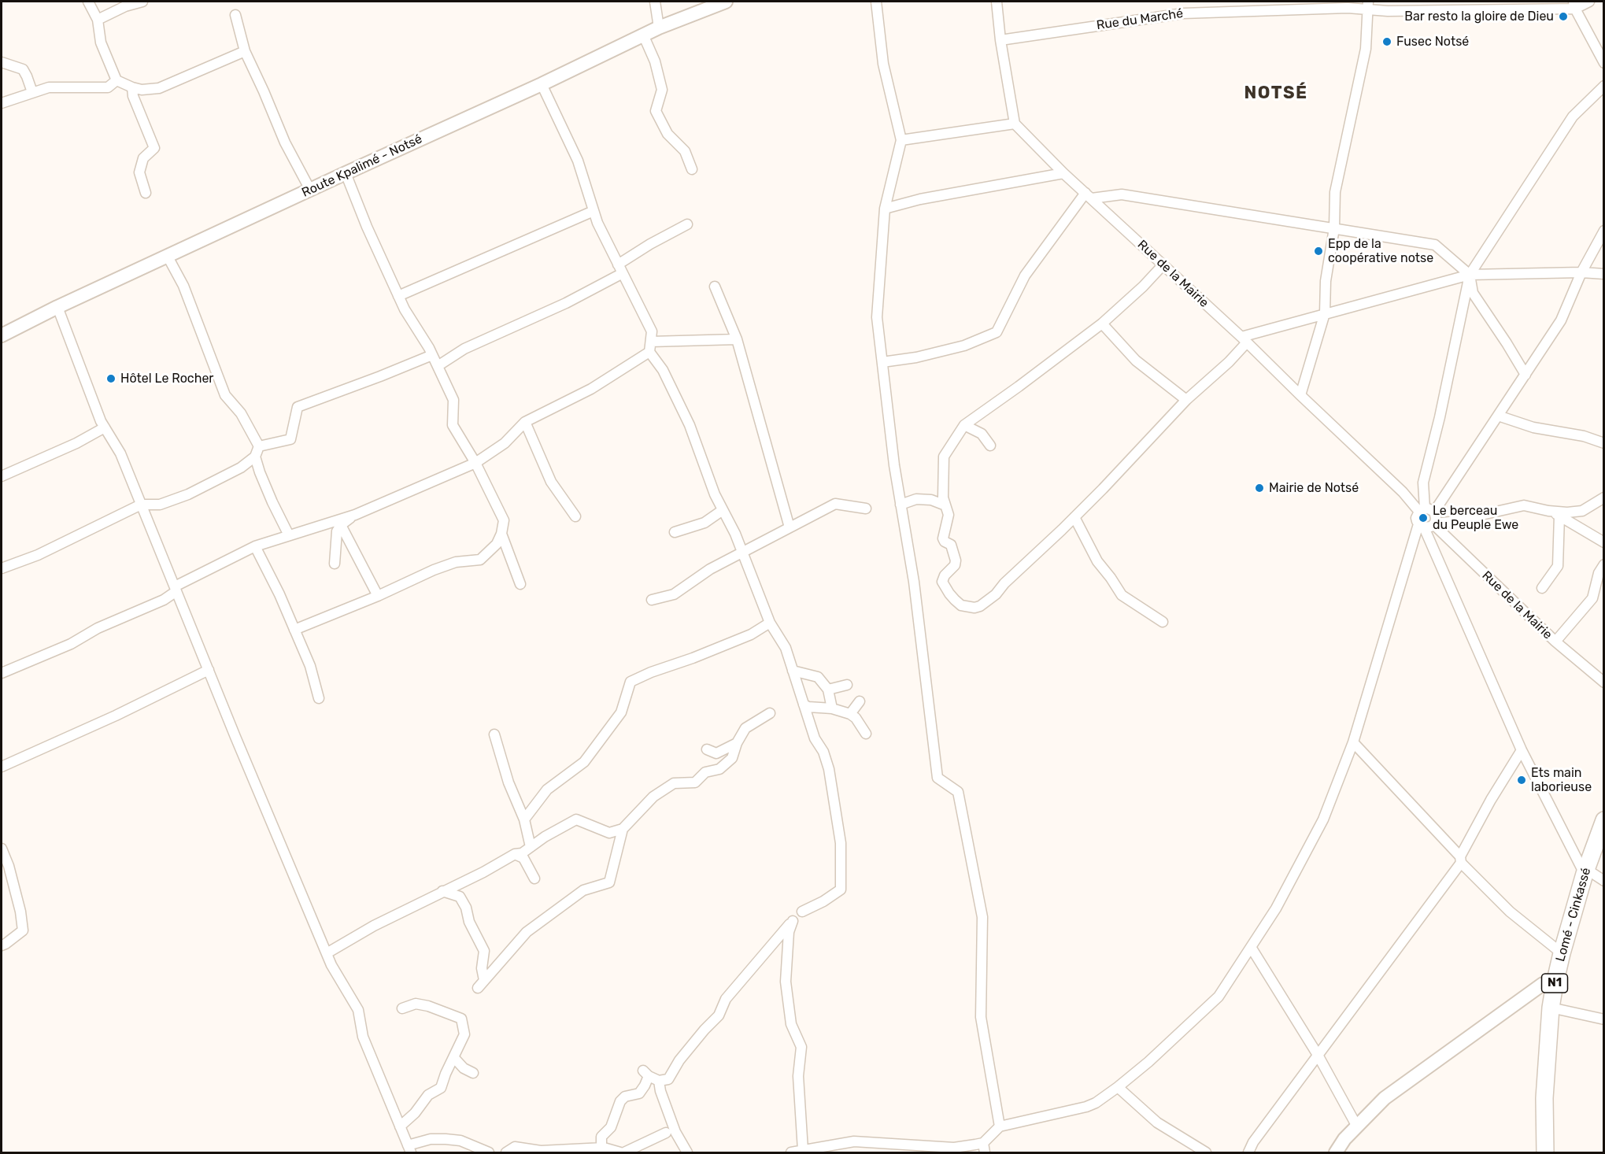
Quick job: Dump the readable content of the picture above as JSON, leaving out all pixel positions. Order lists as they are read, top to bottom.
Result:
{
  "streets": {
    "highway": ["Lomé - Cinkassé", "N1"],
    "main road": ["Route Kpalimé - Notsé"],
    "street": ["Rue du Marché", "Rue de la Mairie"]
  },
  "districts": ["NOTSÉ"],
  "places": [
    "Bar resto la gloire de Dieu",
    "Fusec Notsé",
    "Epp de la coopérative notse",
    "Hôtel Le Rocher",
    "Mairie de Notsé",
    "Le berceau du Peuple Ewe",
    "Ets main laborieuse"
  ]
}
